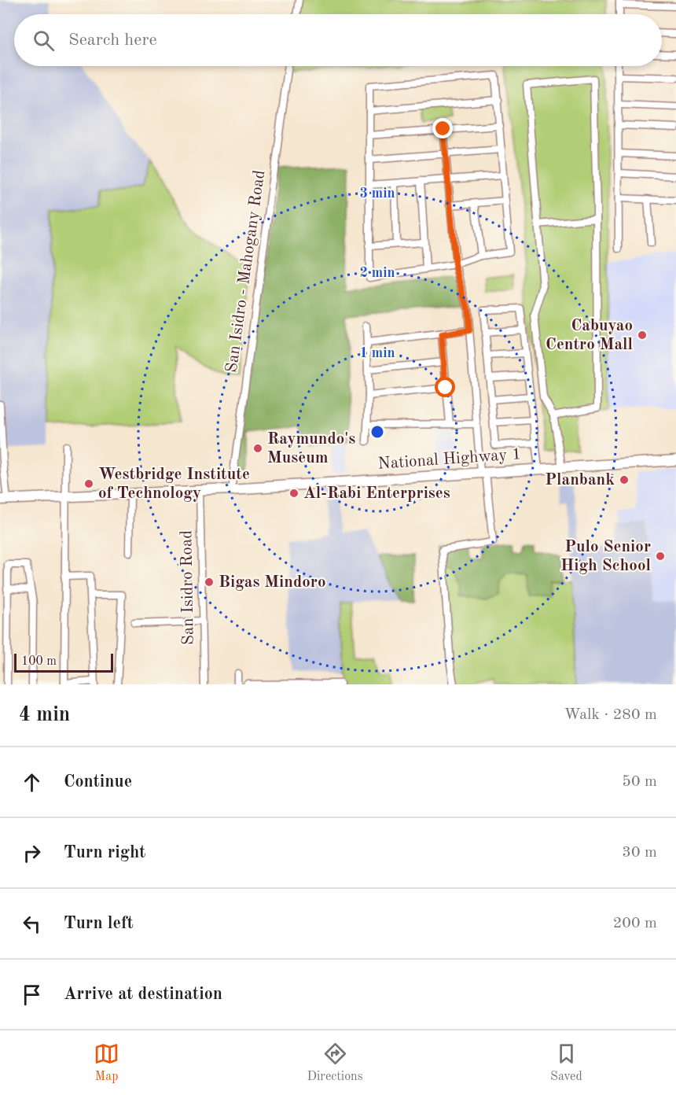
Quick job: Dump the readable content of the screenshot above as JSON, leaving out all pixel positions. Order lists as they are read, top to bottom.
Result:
{
  "streets": {
    "highway": ["National Highway 1"],
    "street": ["San Isidro - Mahogany Road", "San Isidro Road"]
  },
  "crossings": [
    ["San Isidro - Mahogany Road", "National Highway 1"],
    ["National Highway 1", "San Isidro Road"]
  ],
  "places": [
    "Cabuyao Centro Mall",
    "Raymundo's Museum",
    "Planbank",
    "Westbridge Institute of Technology",
    "Al-Rabi Enterprises",
    "Pulo Senior High School",
    "Bigas Mindoro"
  ],
  "scale_bar": "100 m",
  "page": {
    "search": "Search here",
    "scale": "100 m",
    "heading": ["4 min", "Walk · 280 m"],
    "list": [
      ["Continue", "50 m"],
      ["Turn right", "30 m"],
      ["Turn left", "200 m"],
      "Arrive at destination"
    ],
    "nav": ["Map", "Directions", "Saved"]
  },
  "rings": ["3 min", "2 min", "1 min"]
}
